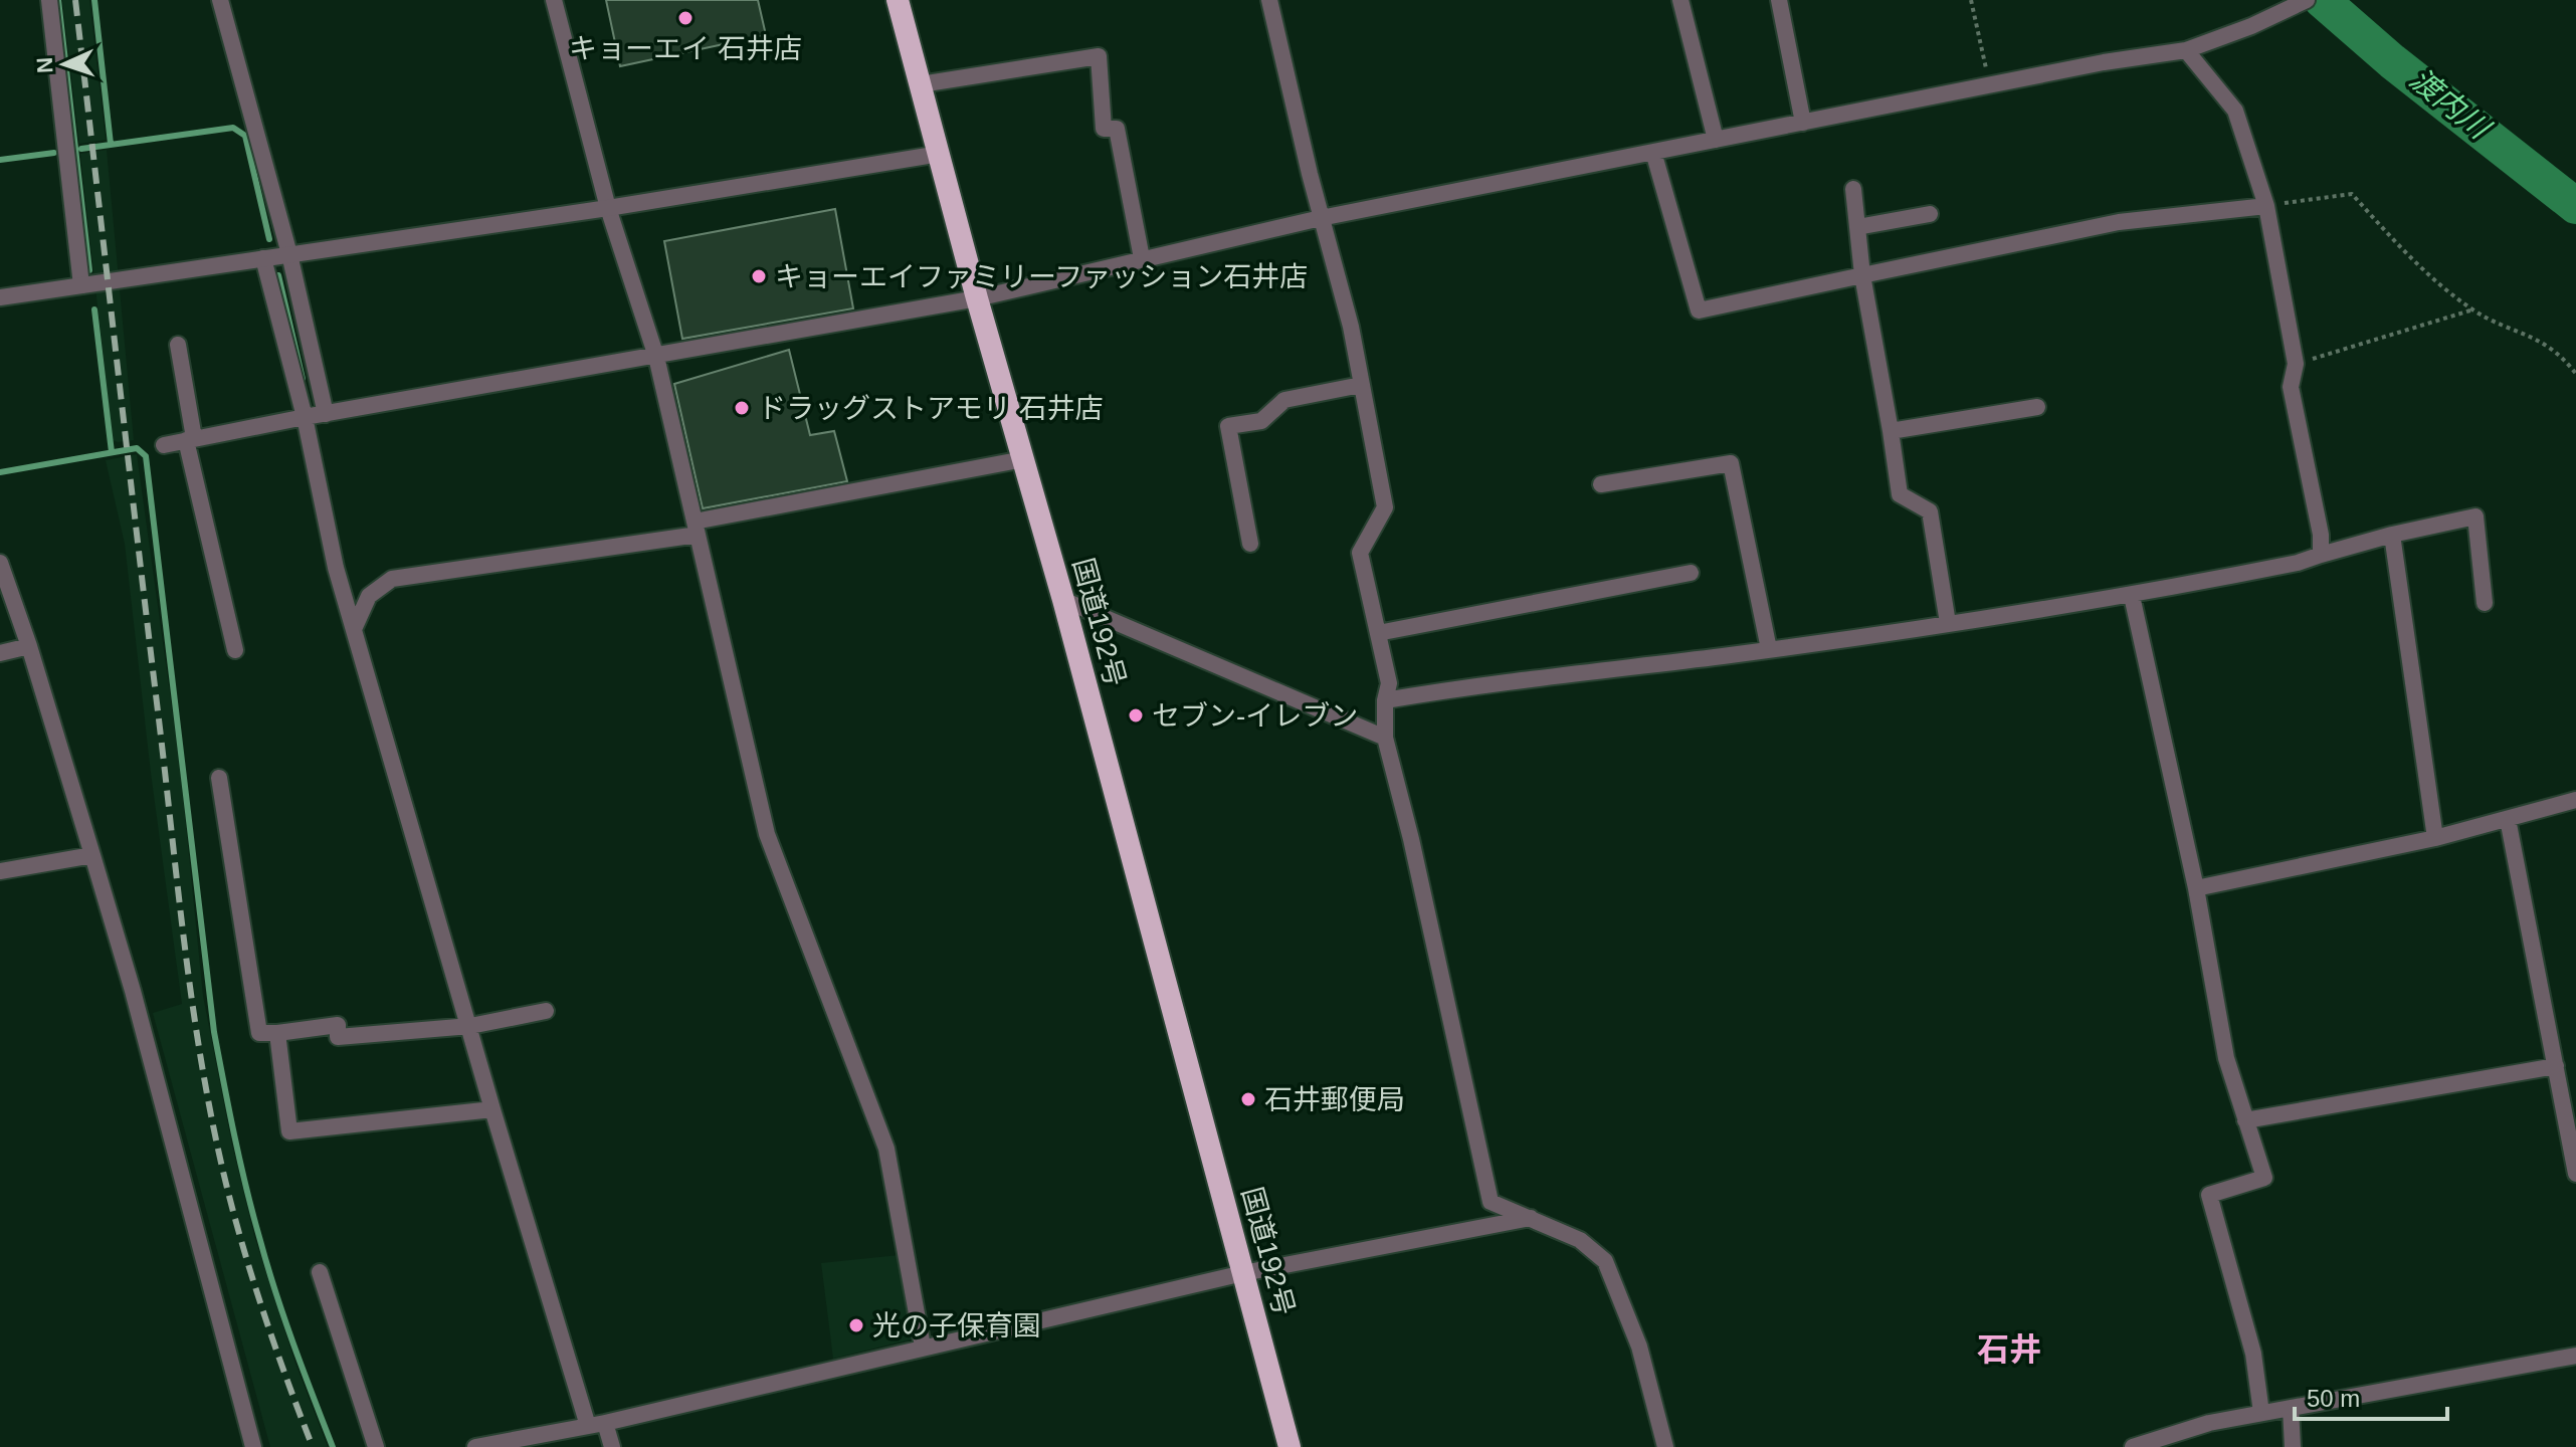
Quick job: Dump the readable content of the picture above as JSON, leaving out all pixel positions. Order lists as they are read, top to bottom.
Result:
{
  "streets": {
    "highway": ["国道192号"]
  },
  "districts": ["石井"],
  "water": ["渡内川"],
  "places": [
    "キョーエイ 石井店",
    "キョーエイファミリーファッション石井店",
    "ドラッグストアモリ 石井店",
    "セブン-イレブン",
    "石井郵便局",
    "光の子保育園"
  ],
  "scale_bar": "50 m",
  "north": "left"
}
